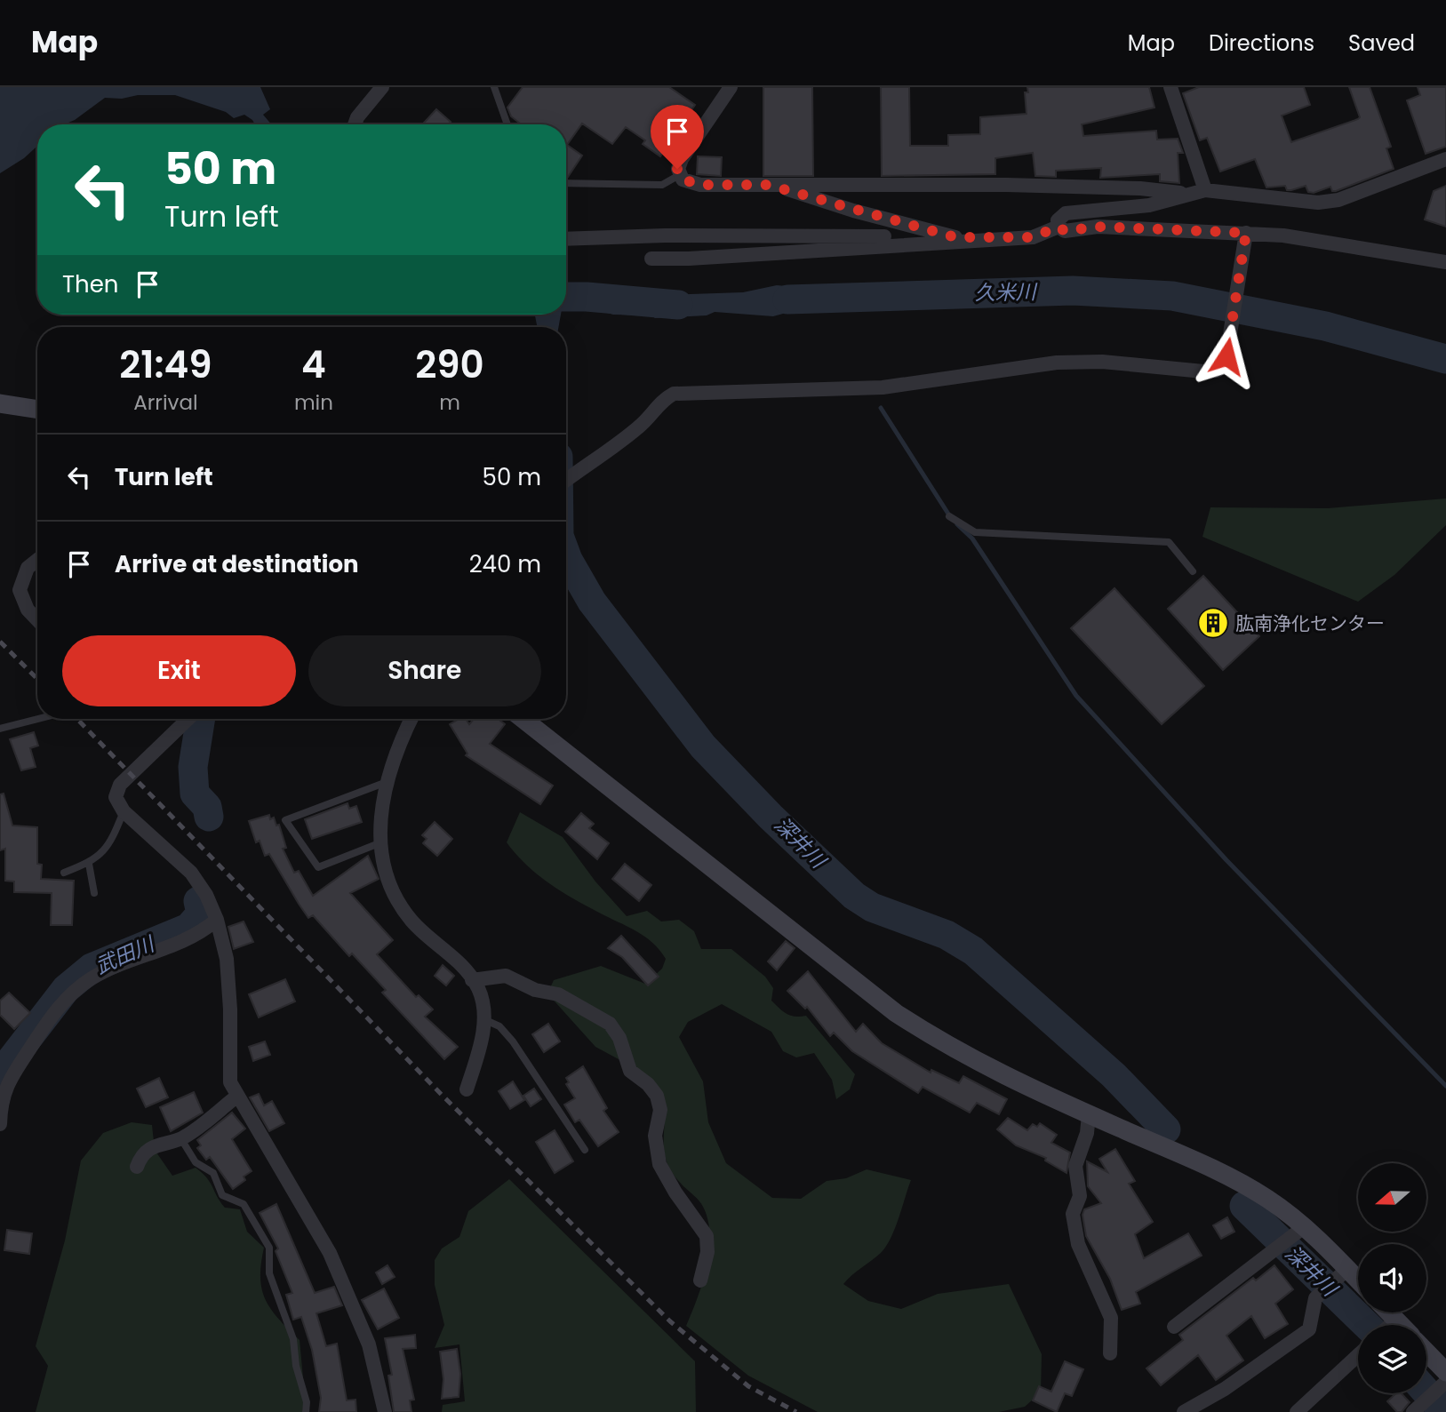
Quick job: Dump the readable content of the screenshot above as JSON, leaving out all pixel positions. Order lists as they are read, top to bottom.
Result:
{
  "water": ["久米川", "深井川", "武田川"],
  "places": {
    "building": ["肱南浄化センター"]
  },
  "north": "left",
  "page": {
    "header": "Map",
    "nav": ["Map", "Directions", "Saved"],
    "turn": ["50 m", "Turn left"],
    "then": "Then",
    "eta": [
      "21:49",
      "Arrival",
      "4",
      "min",
      "290",
      "m"
    ],
    "list": [
      {
        "name": "Turn left",
        "value": "50 m"
      },
      {
        "name": "Arrive at destination",
        "value": "240 m"
      }
    ],
    "buttons": ["Exit", "Share"]
  }
}
